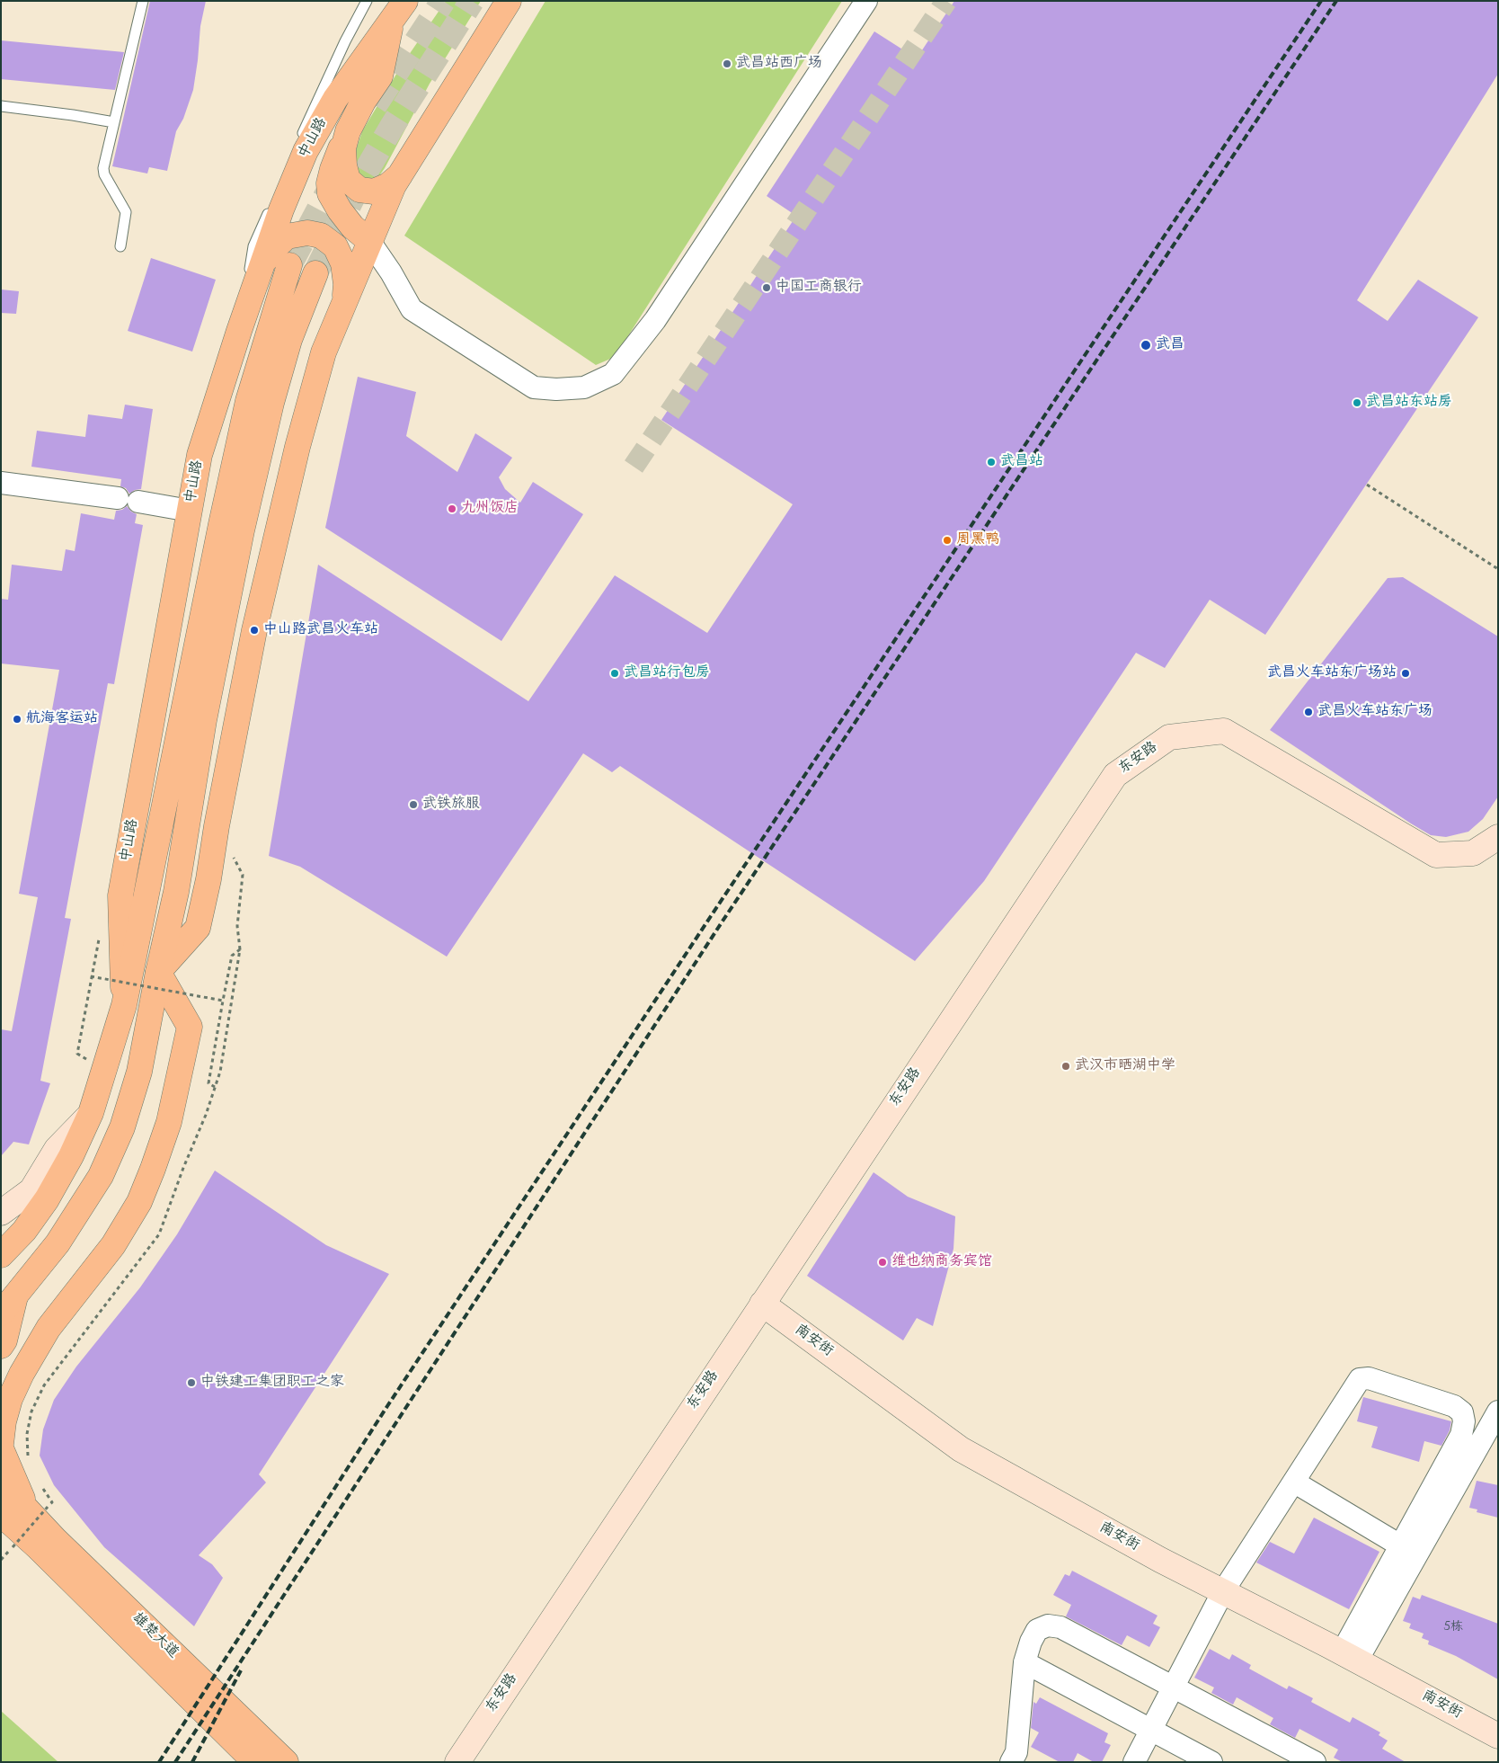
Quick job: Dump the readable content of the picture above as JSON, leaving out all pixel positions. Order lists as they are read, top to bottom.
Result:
{
  "streets": {
    "main road": ["中山路", "雄楚大道"],
    "street": ["东安路", "南安街"]
  },
  "crossings": [
    ["东安路", "南安街"]
  ],
  "places": [
    "武昌站西广场",
    "中国工商银行",
    "武昌",
    "武昌站东站房",
    "武昌站",
    "九州饭店",
    "周黑鸭",
    "中山路武昌火车站",
    "武昌站行包房",
    "武昌火车站东广场站",
    "武昌火车站东广场",
    "航海客运站",
    "武铁旅服",
    "武汉市晒湖中学",
    "维也纳商务宾馆",
    "中铁建工集团职工之家"
  ],
  "house_numbers": ["5栋"]
}
